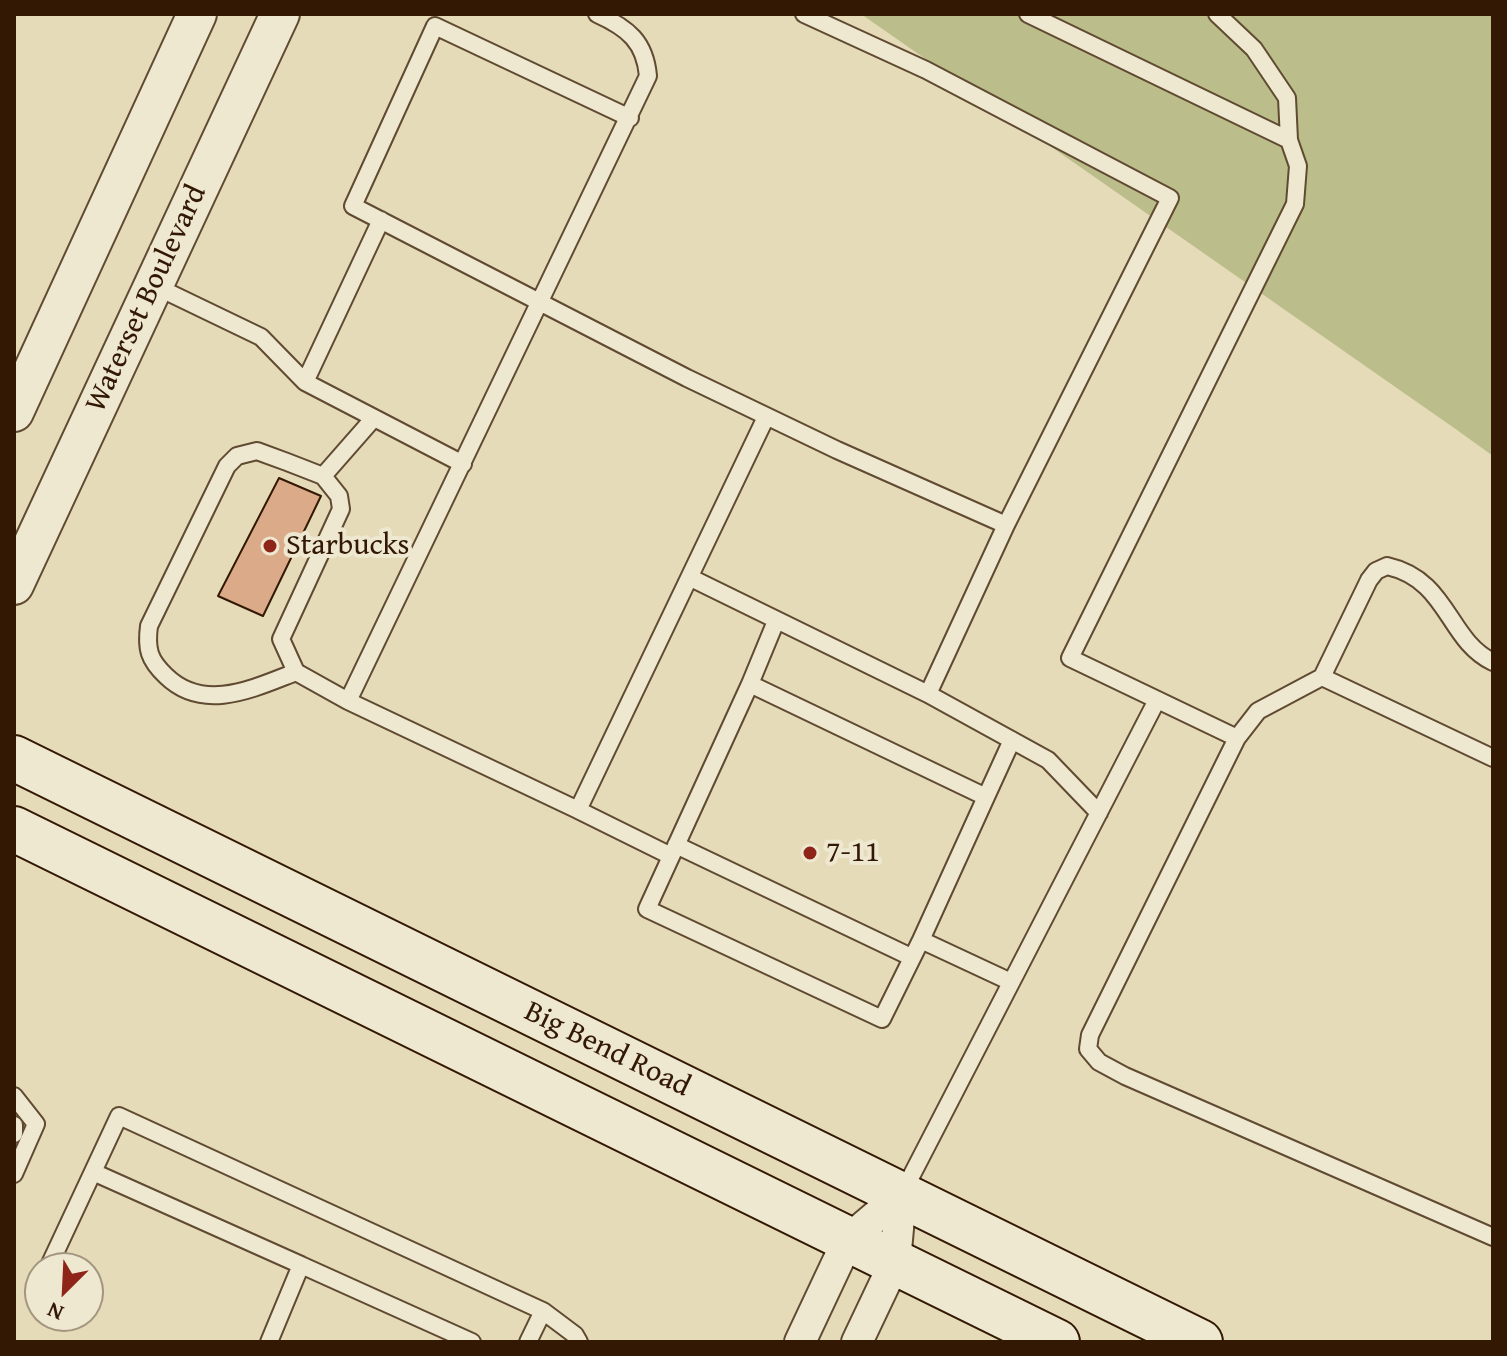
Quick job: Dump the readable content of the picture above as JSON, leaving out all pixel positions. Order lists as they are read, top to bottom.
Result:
{
  "streets": {
    "main road": ["Big Bend Road"],
    "street": ["Waterset Boulevard"]
  },
  "places": ["Starbucks", "7-11"],
  "north": "bottom left"
}
